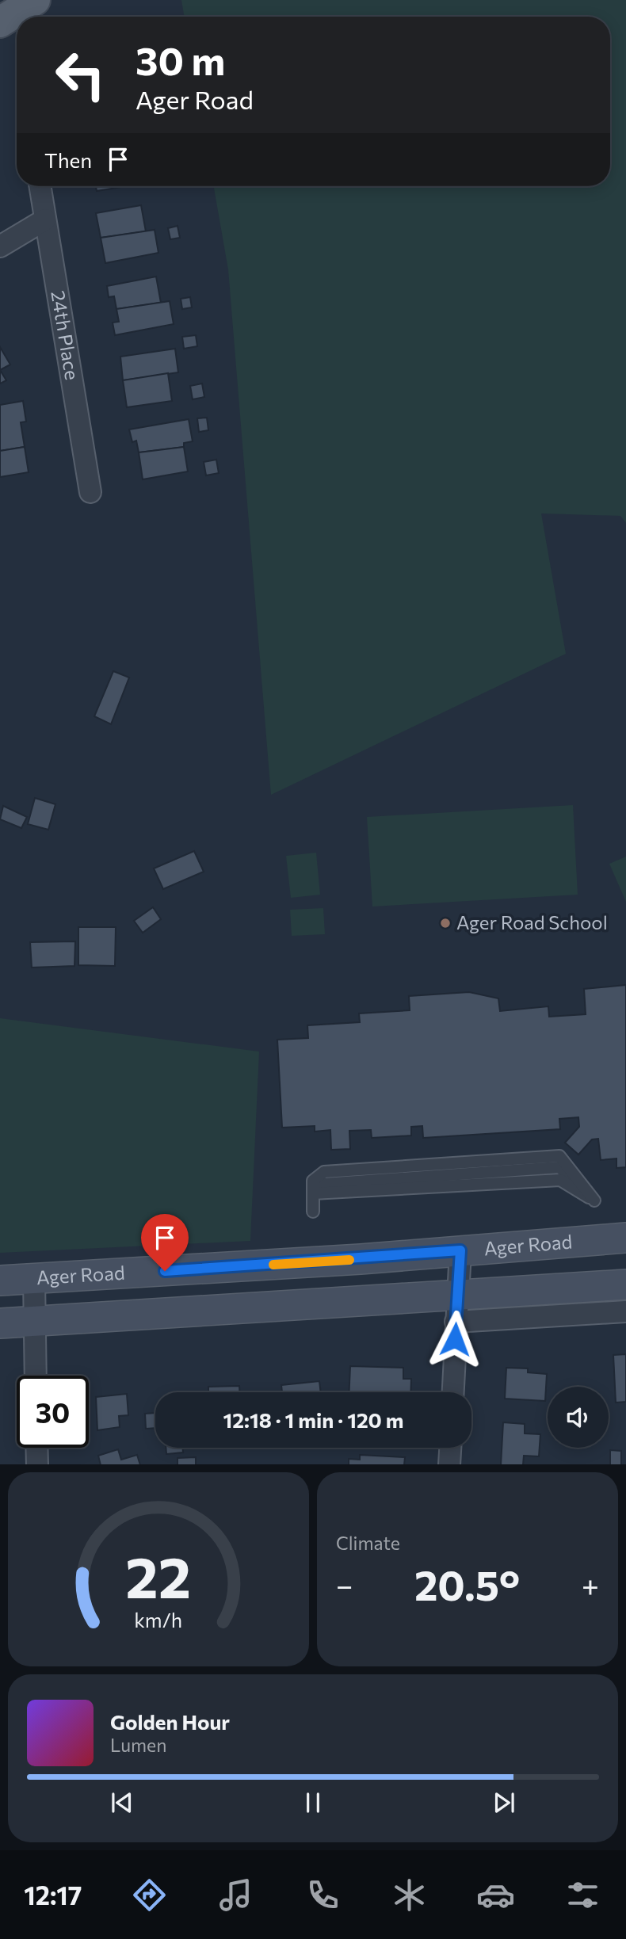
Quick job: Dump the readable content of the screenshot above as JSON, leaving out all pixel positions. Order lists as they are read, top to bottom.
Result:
{
  "streets": {
    "main road": ["Ager Road"],
    "street": ["24th Place"]
  },
  "places": ["Ager Road School"],
  "page": {
    "turn": ["30 m", "Ager Road"],
    "then": "Then",
    "limit": "30",
    "trip": "12:18 · 1 min · 120 m",
    "tile": "Climate",
    "heat": ["−", "20.5°", "+"],
    "song": ["Golden Hour", "Lumen"],
    "tabs": "12:17",
    "gauge": ["22", "km/h"]
  }
}
